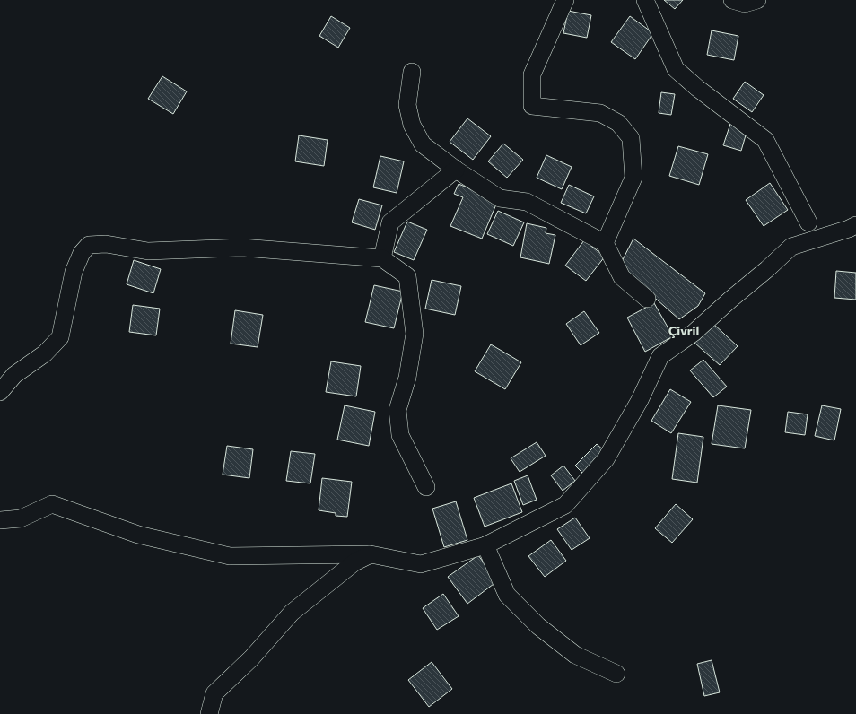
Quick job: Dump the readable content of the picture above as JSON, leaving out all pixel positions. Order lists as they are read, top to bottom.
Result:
{
  "districts": ["Çivril"]
}
